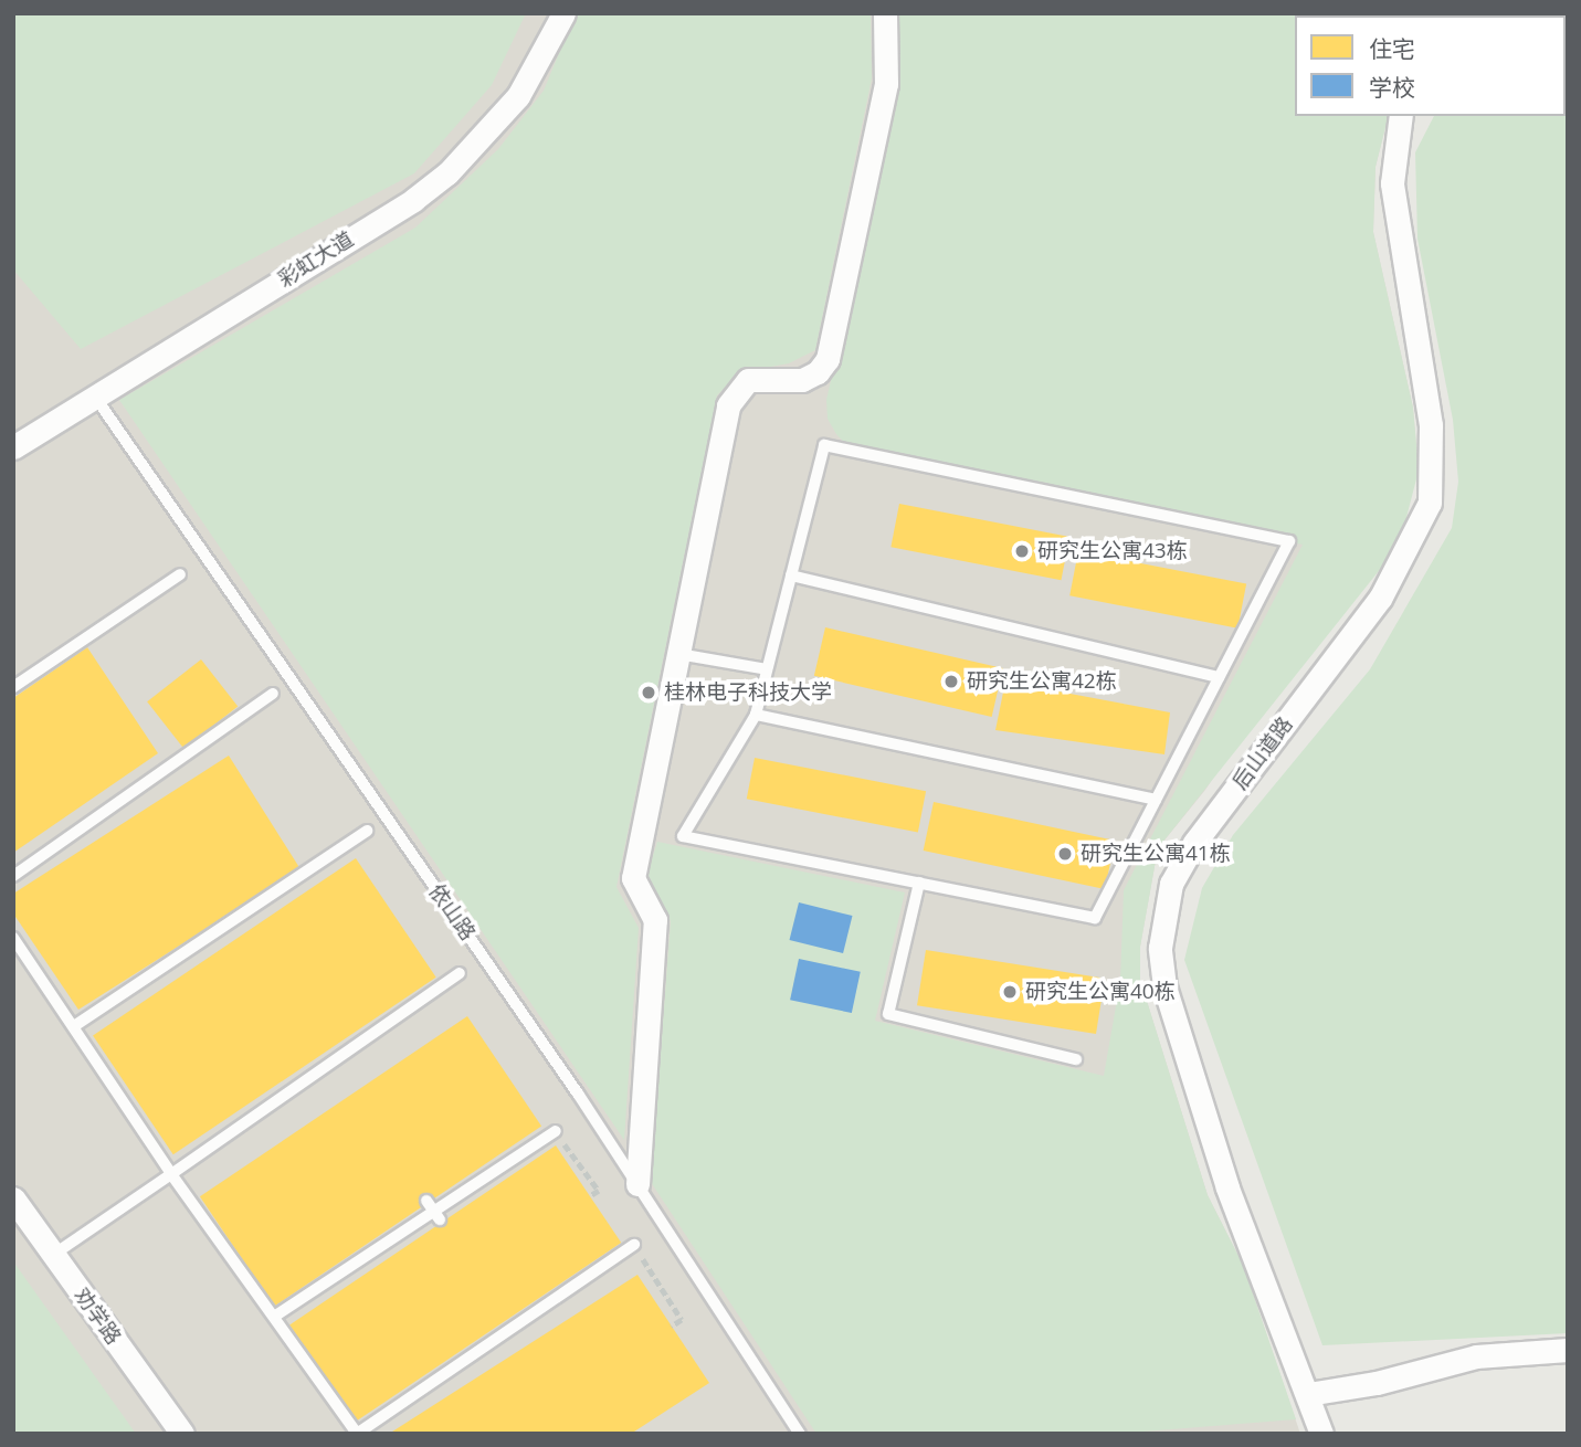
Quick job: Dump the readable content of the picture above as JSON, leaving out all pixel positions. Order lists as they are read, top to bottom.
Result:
{
  "streets": {
    "street": ["彩虹大道", "后山道路", "劝学路"],
    "lane": ["依山路"]
  },
  "crossings": [
    ["彩虹大道", "依山路"]
  ],
  "places": [
    "研究生公寓43栋",
    "研究生公寓42栋",
    "桂林电子科技大学",
    "研究生公寓41栋",
    "研究生公寓40栋"
  ],
  "legend": ["住宅", "学校"]
}
